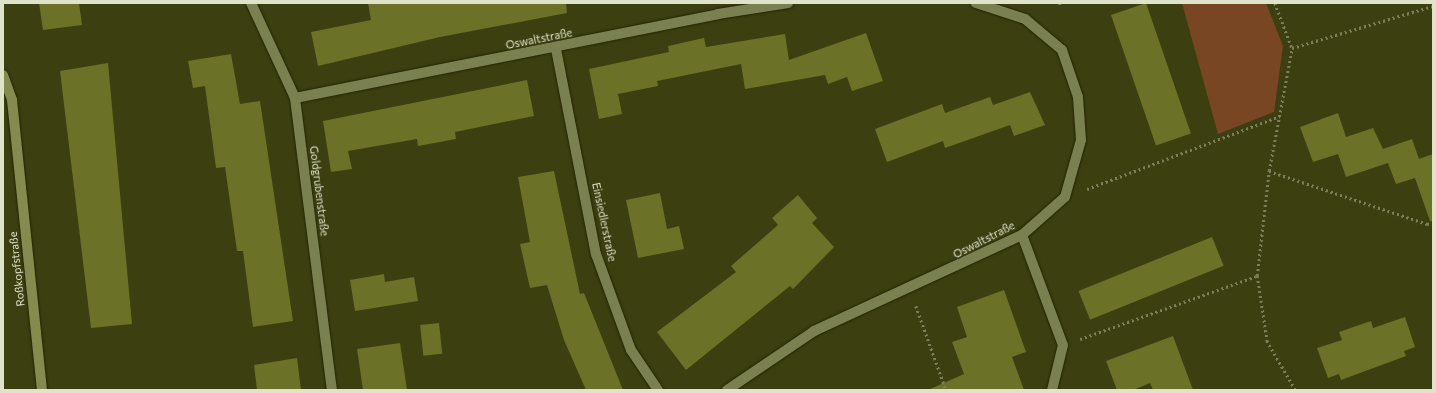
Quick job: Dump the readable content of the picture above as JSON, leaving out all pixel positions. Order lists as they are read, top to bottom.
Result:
{
  "streets": {
    "main road": ["Roßkopfstraße"],
    "street": ["Oswaltstraße", "Goldgrubenstraße", "Einsiedlerstraße"]
  },
  "crossings": [
    ["Oswaltstraße", "Goldgrubenstraße"],
    ["Oswaltstraße", "Einsiedlerstraße"]
  ]
}
